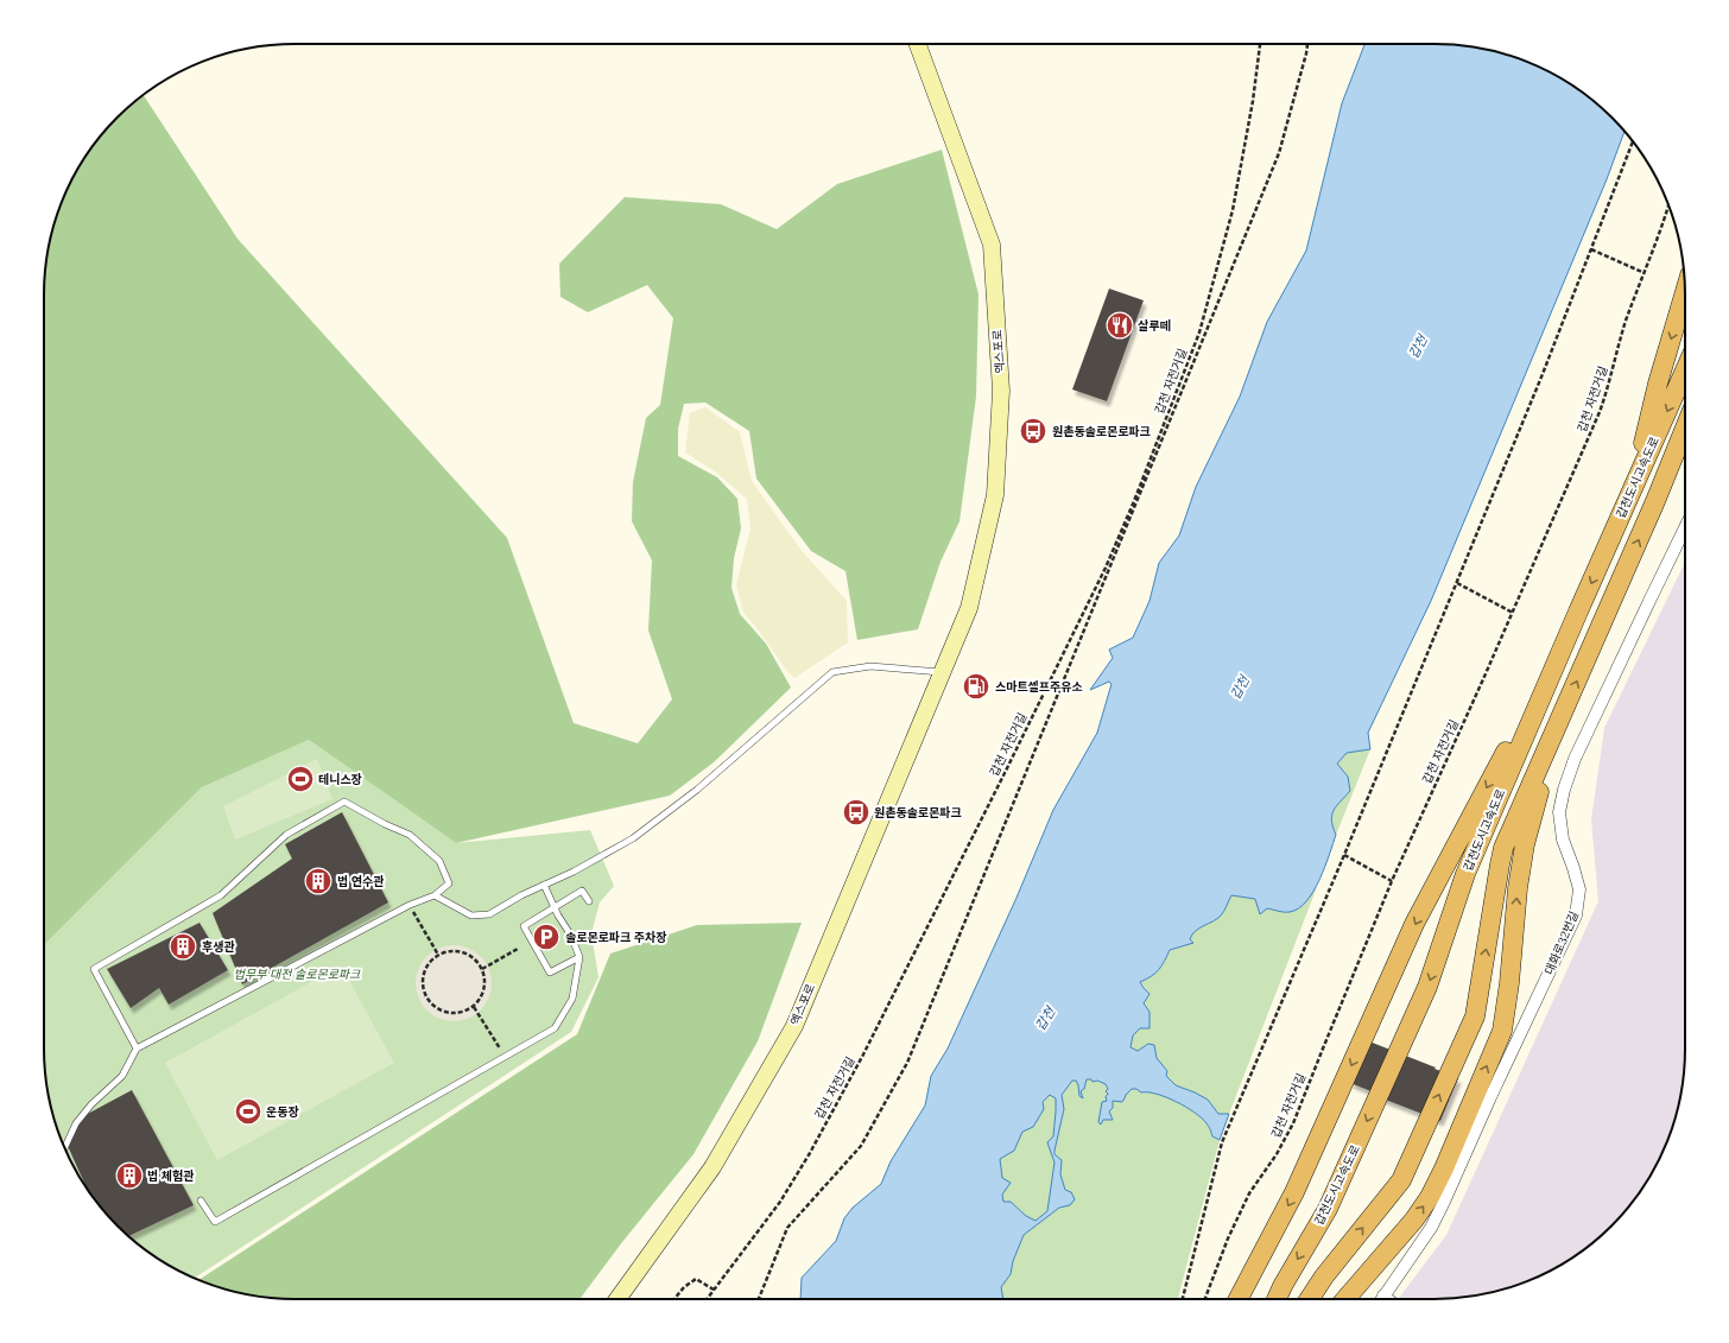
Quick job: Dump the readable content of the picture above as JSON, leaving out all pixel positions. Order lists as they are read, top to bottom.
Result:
{
  "streets": {
    "highway": ["갑천도시고속도로"],
    "main road": ["엑스포로"],
    "street": ["대화로32번길"],
    "path": ["갑천 자전거길"]
  },
  "water": ["갑천"],
  "parks": ["법무부 대전 솔로몬로파크"],
  "places": {
    "restaurant": ["살루떼"],
    "bus stop": ["원촌동솔로몬로파크", "원촌동솔로몬파크"],
    "fuel station": ["스마트셀프주유소"],
    "sports": ["테니스장", "운동장"],
    "building": ["법 연수관", "후생관", "법 체험관"],
    "parking": ["솔로몬로파크 주차장"]
  }
}
